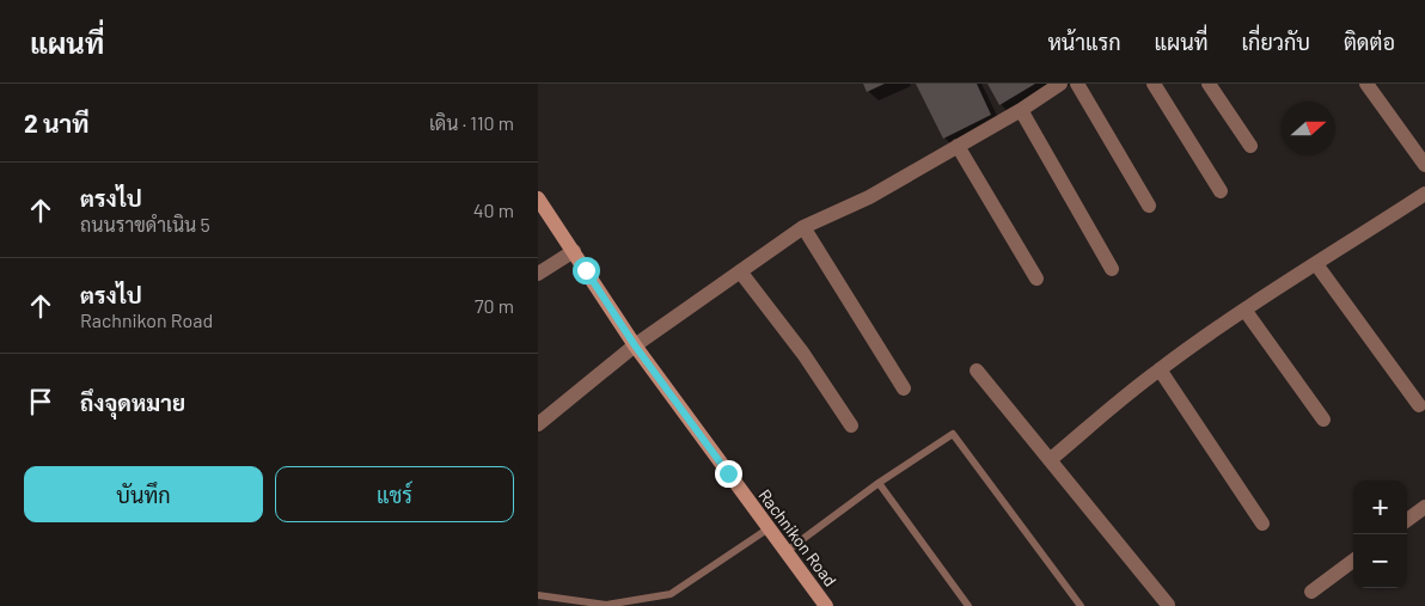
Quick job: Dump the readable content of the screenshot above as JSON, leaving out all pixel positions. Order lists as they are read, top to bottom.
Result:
{
  "streets": {
    "street": ["Rachnikon Road"]
  },
  "north": "right",
  "page": {
    "header": "แผนที่",
    "nav": [
      "หน้าแรก",
      "แผนที่",
      "เกี่ยวกับ",
      "ติดต่อ"
    ],
    "heading": ["2 นาที", "เดิน · 110 m"],
    "list": [
      ["ตรงไป", "ถนนราขดำเนิน 5", "40 m"],
      ["ตรงไป", "Rachnikon Road", "70 m"],
      "ถึงจุดหมาย"
    ],
    "buttons": ["บันทึก", "แชร์"],
    "map_buttons": ["+", "−"]
  }
}
